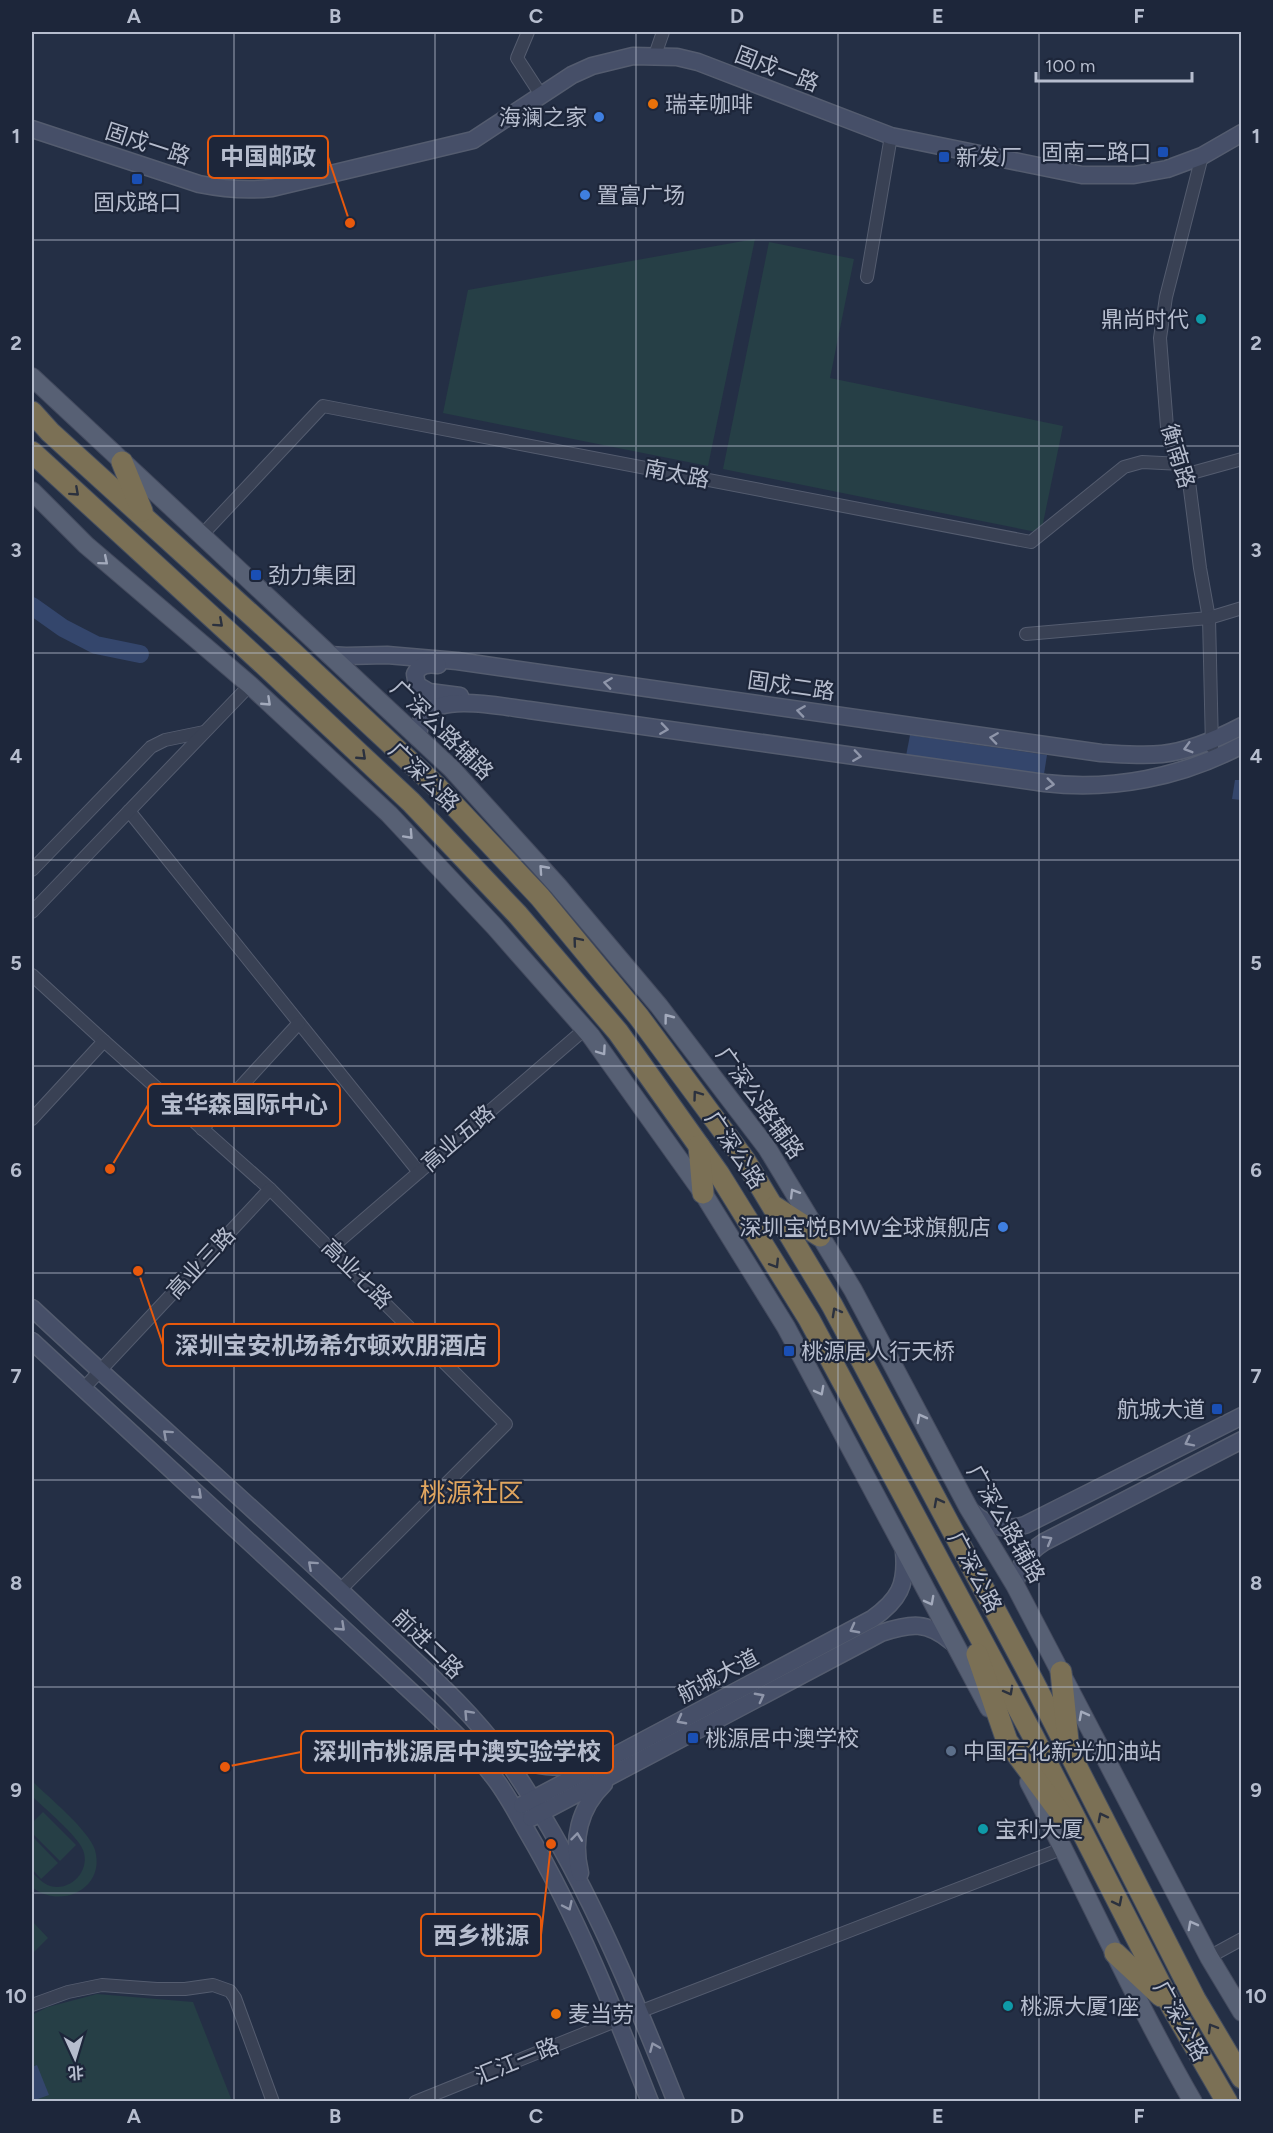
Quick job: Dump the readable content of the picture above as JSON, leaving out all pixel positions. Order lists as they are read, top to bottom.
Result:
{
  "streets": {
    "highway": ["广深公路"],
    "main road": [
      "固戍一路",
      "固戍二路",
      "广深公路辅路",
      "前进二路",
      "航城大道"
    ],
    "street": [
      "衡南路",
      "南太路",
      "高业五路",
      "高业三路",
      "高业七路",
      "汇江一路"
    ]
  },
  "crossings": [
    ["固戍一路", "衡南路"],
    ["衡南路", "南太路"],
    ["衡南路", "固戍二路"],
    ["南太路", "广深公路辅路"],
    ["固戍二路", "广深公路辅路"],
    ["高业五路", "高业七路"],
    ["高业三路", "高业七路"],
    ["高业三路", "前进二路"],
    ["高业七路", "前进二路"],
    ["前进二路", "航城大道"],
    ["前进二路", "汇江一路"]
  ],
  "districts": ["桃源社区"],
  "places": {
    "other": [
      "瑞幸咖啡",
      "海澜之家",
      "置富广场",
      "中国邮政",
      "鼎尚时代",
      "宝华森国际中心",
      "深圳宝悦BMW全球旗舰店",
      "深圳宝安机场希尔顿欢朋酒店",
      "中国石化新光加油站",
      "深圳市桃源居中澳实验学校",
      "宝利大厦",
      "西乡桃源",
      "桃源大厦1座",
      "麦当劳"
    ],
    "transit": [
      "固南二路口",
      "新发厂",
      "固戍路口",
      "劲力集团",
      "桃源居人行天桥",
      "航城大道",
      "桃源居中澳学校"
    ]
  },
  "scale_bar": "100 m",
  "north": "bottom",
  "grid": {
    "columns": [
      "A",
      "B",
      "C",
      "D",
      "E",
      "F"
    ],
    "rows": [
      "1",
      "2",
      "3",
      "4",
      "5",
      "6",
      "7",
      "8",
      "9",
      "10"
    ]
  }
}
